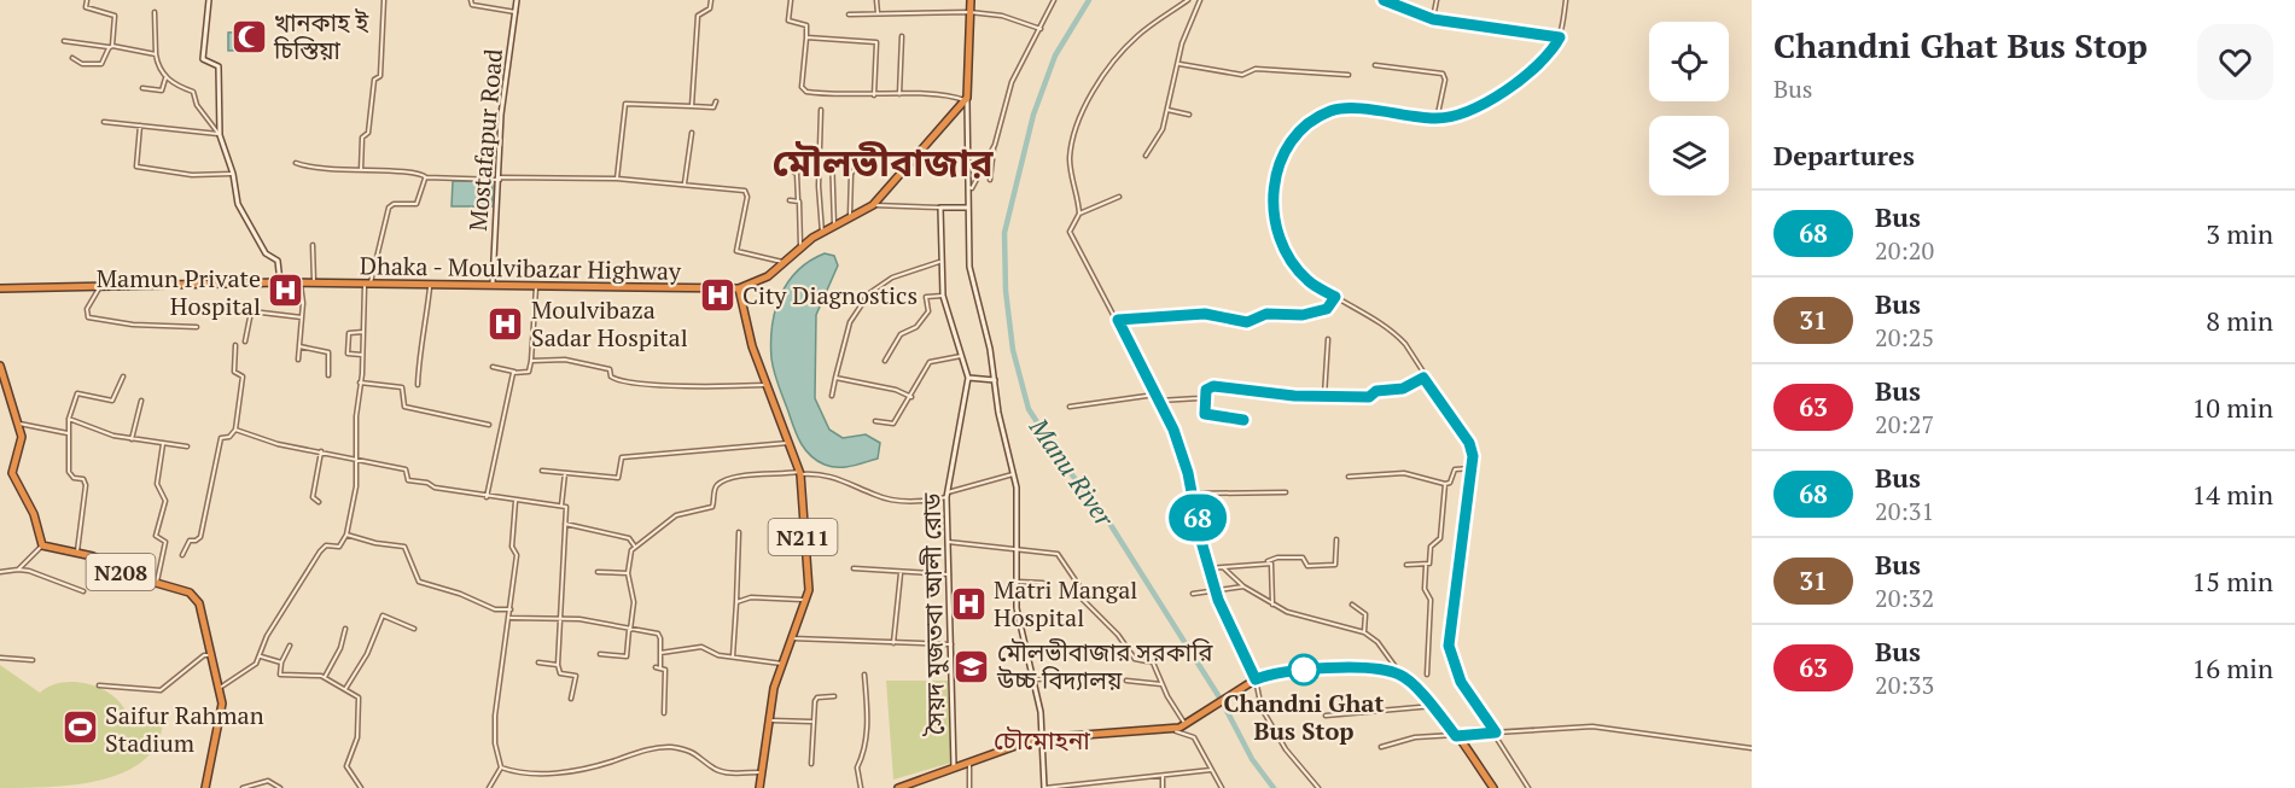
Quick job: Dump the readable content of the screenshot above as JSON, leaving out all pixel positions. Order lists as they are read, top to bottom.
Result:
{
  "streets": {
    "highway": ["Dhaka - Moulvibazar Highway", "N211", "N208"],
    "street": ["Mostafapur Road", "সৈয়দ মুজতবা আলী রোড"]
  },
  "crossings": [
    ["Mostafapur Road", "Dhaka - Moulvibazar Highway"],
    ["Dhaka - Moulvibazar Highway", "N211"]
  ],
  "districts": ["মৌলভীবাজার", "চৌমোহনা"],
  "water": ["Manu River"],
  "places": {
    "mosque": ["খানকাহ ই চিস্তিয়া"],
    "hospital": [
      "Mamun Private Hospital",
      "City Diagnostics",
      "Moulvibaza Sadar Hospital",
      "Matri Mangal Hospital"
    ],
    "school or university": ["মৌলভীবাজার সরকারি উচ্চ বিদ্যালয়"],
    "other": ["Chandni Ghat Bus Stop"],
    "sports": ["Saifur Rahman Stadium"]
  },
  "lines": ["bus line 68"],
  "page": {
    "on_map": "68",
    "heading": [
      ["Chandni Ghat Bus Stop", "Bus"],
      "Departures"
    ],
    "list": [
      {
        "mark": "68",
        "name": "Bus",
        "note": "20:20",
        "value": "3 min"
      },
      {
        "mark": "31",
        "name": "Bus",
        "note": "20:25",
        "value": "8 min"
      },
      {
        "mark": "63",
        "name": "Bus",
        "note": "20:27",
        "value": "10 min"
      },
      {
        "mark": "68",
        "name": "Bus",
        "note": "20:31",
        "value": "14 min"
      },
      {
        "mark": "31",
        "name": "Bus",
        "note": "20:32",
        "value": "15 min"
      },
      {
        "mark": "63",
        "name": "Bus",
        "note": "20:33",
        "value": "16 min"
      }
    ]
  }
}
